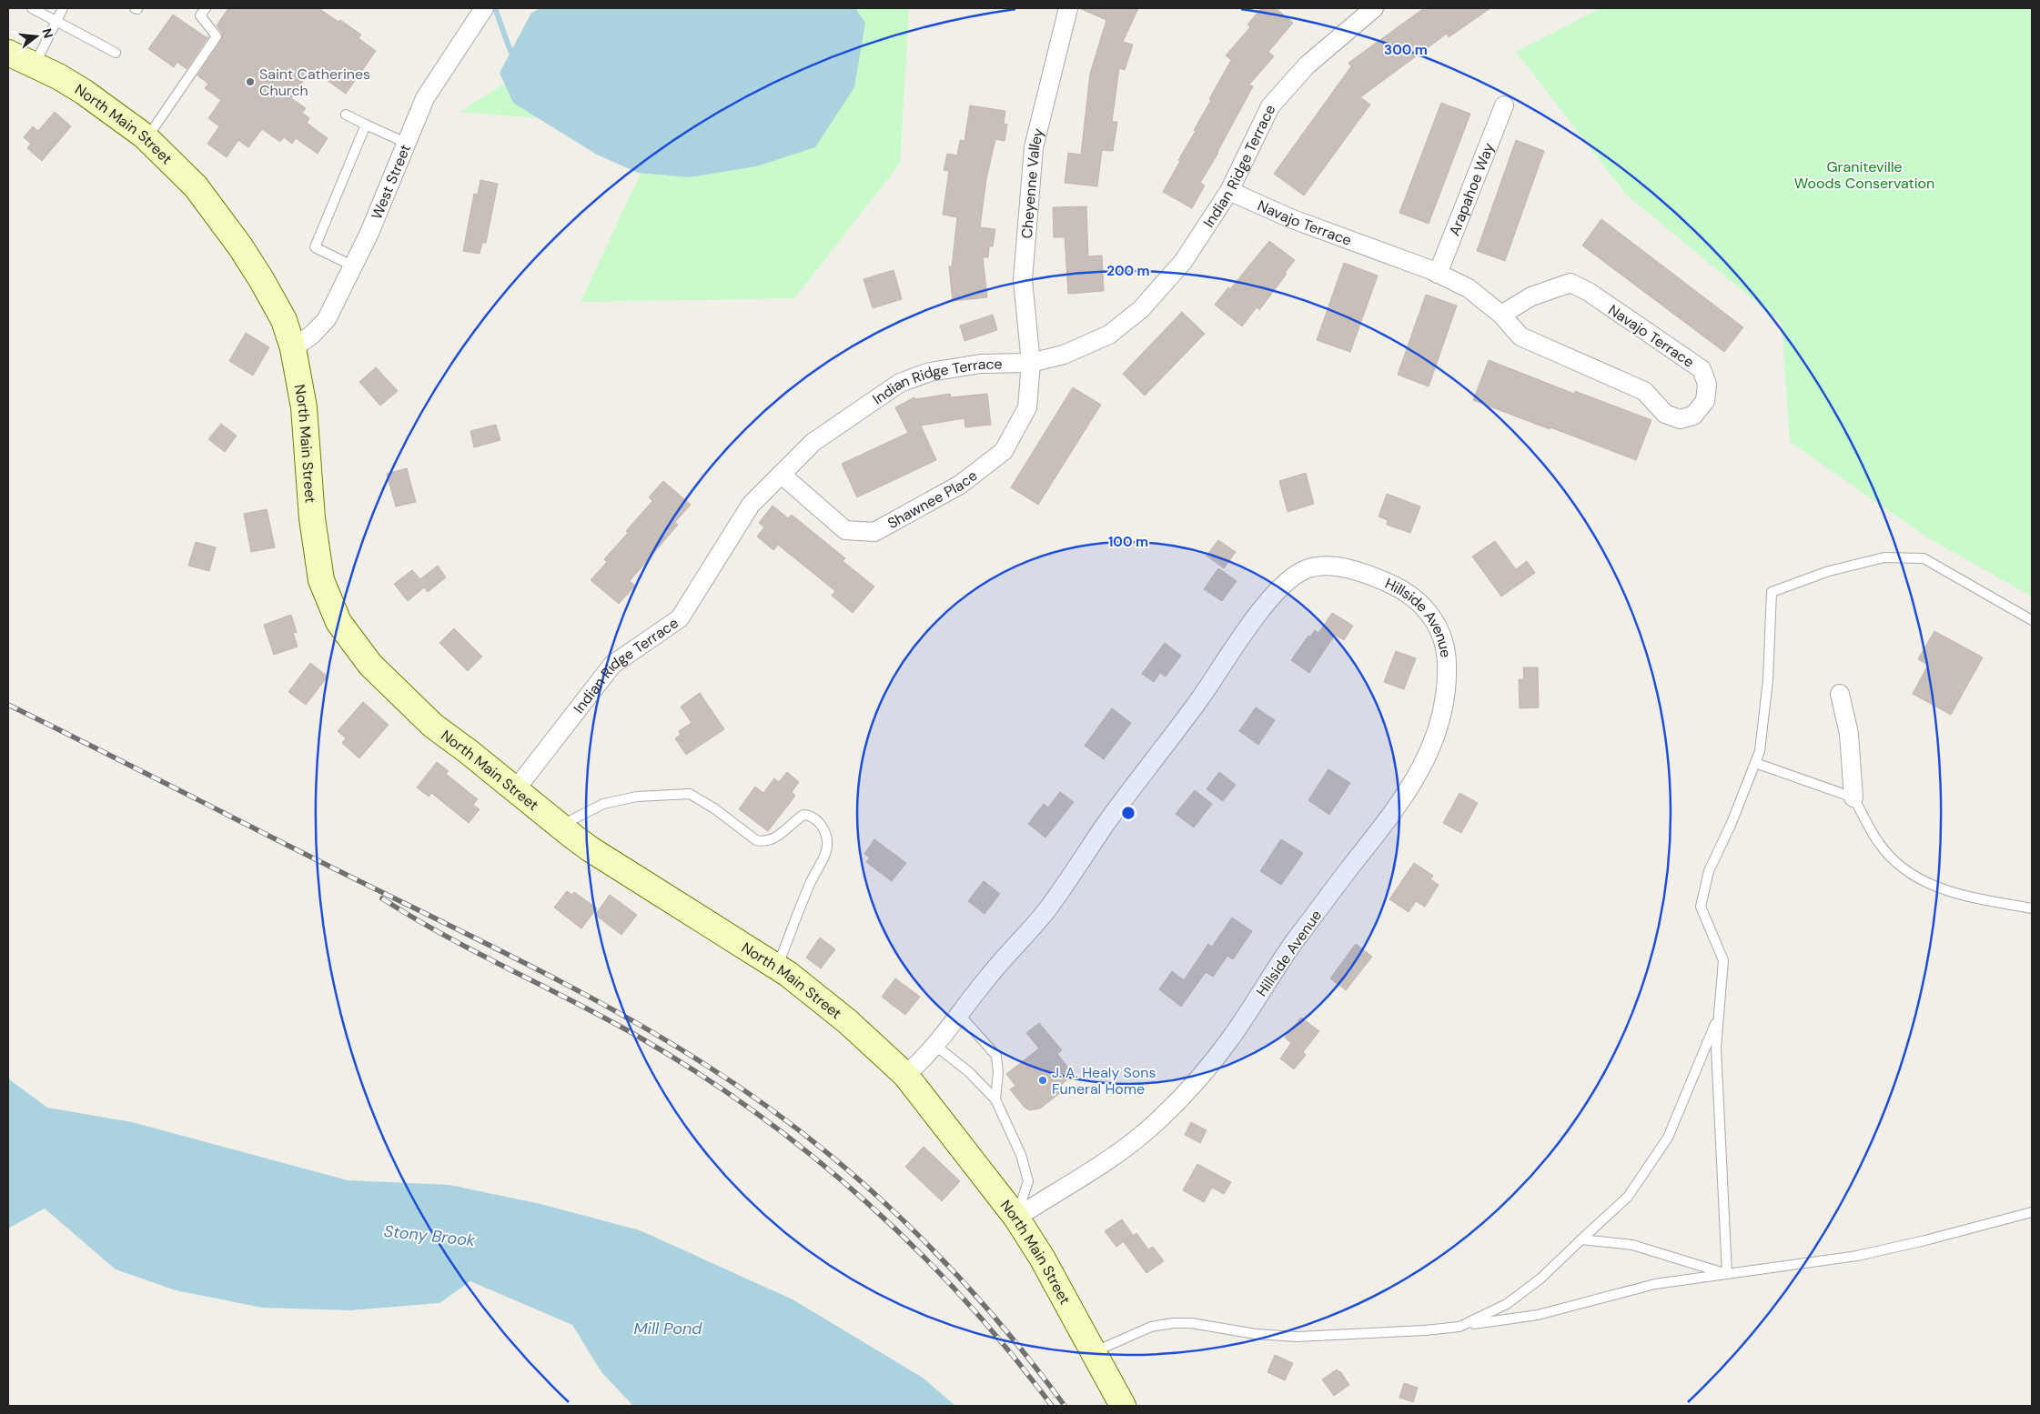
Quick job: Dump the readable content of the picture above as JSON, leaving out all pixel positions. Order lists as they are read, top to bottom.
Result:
{
  "streets": {
    "main road": ["North Main Street"],
    "street": [
      "Indian Ridge Terrace",
      "West Street",
      "Cheyenne Valley",
      "Arapahoe Way",
      "Navajo Terrace",
      "Shawnee Place",
      "Hillside Avenue"
    ]
  },
  "crossings": [
    ["North Main Street", "Indian Ridge Terrace"],
    ["North Main Street", "West Street"],
    ["North Main Street", "Hillside Avenue"],
    ["Indian Ridge Terrace", "Cheyenne Valley"],
    ["Indian Ridge Terrace", "Navajo Terrace"],
    ["Indian Ridge Terrace", "Shawnee Place"],
    ["Cheyenne Valley", "Shawnee Place"],
    ["Arapahoe Way", "Navajo Terrace"]
  ],
  "water": ["Stony Brook", "Mill Pond"],
  "parks": ["Graniteville Woods Conservation"],
  "places": ["Saint Catherines Church", "J. A. Healy Sons Funeral Home"],
  "north": "right",
  "rings": ["300 m", "200 m", "100 m"]
}
